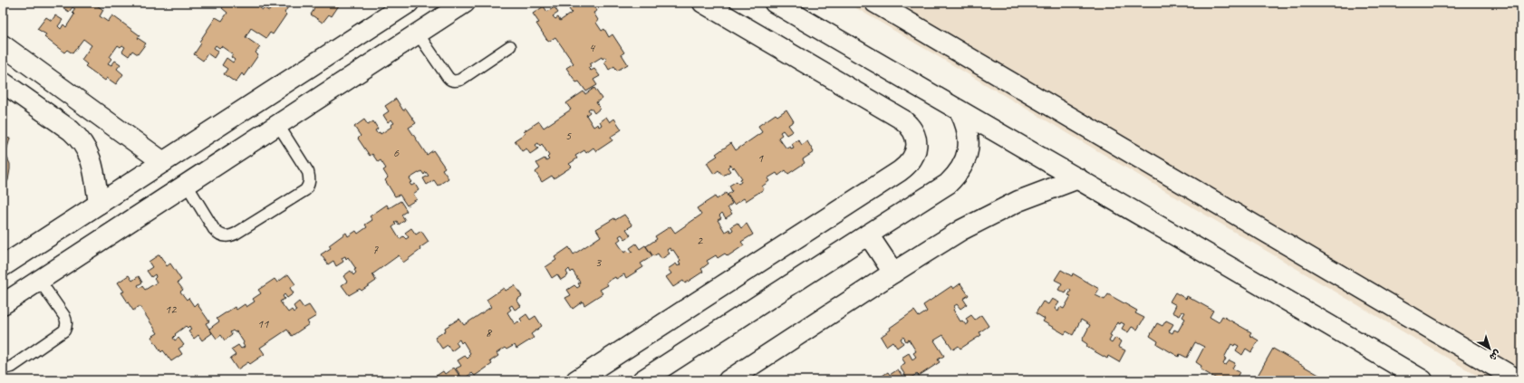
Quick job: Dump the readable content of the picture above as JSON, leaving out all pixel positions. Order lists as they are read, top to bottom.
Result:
{
  "house_numbers": [
    "4",
    "5",
    "6",
    "1",
    "2",
    "7",
    "3",
    "12",
    "11",
    "8"
  ],
  "north": "bottom right"
}
